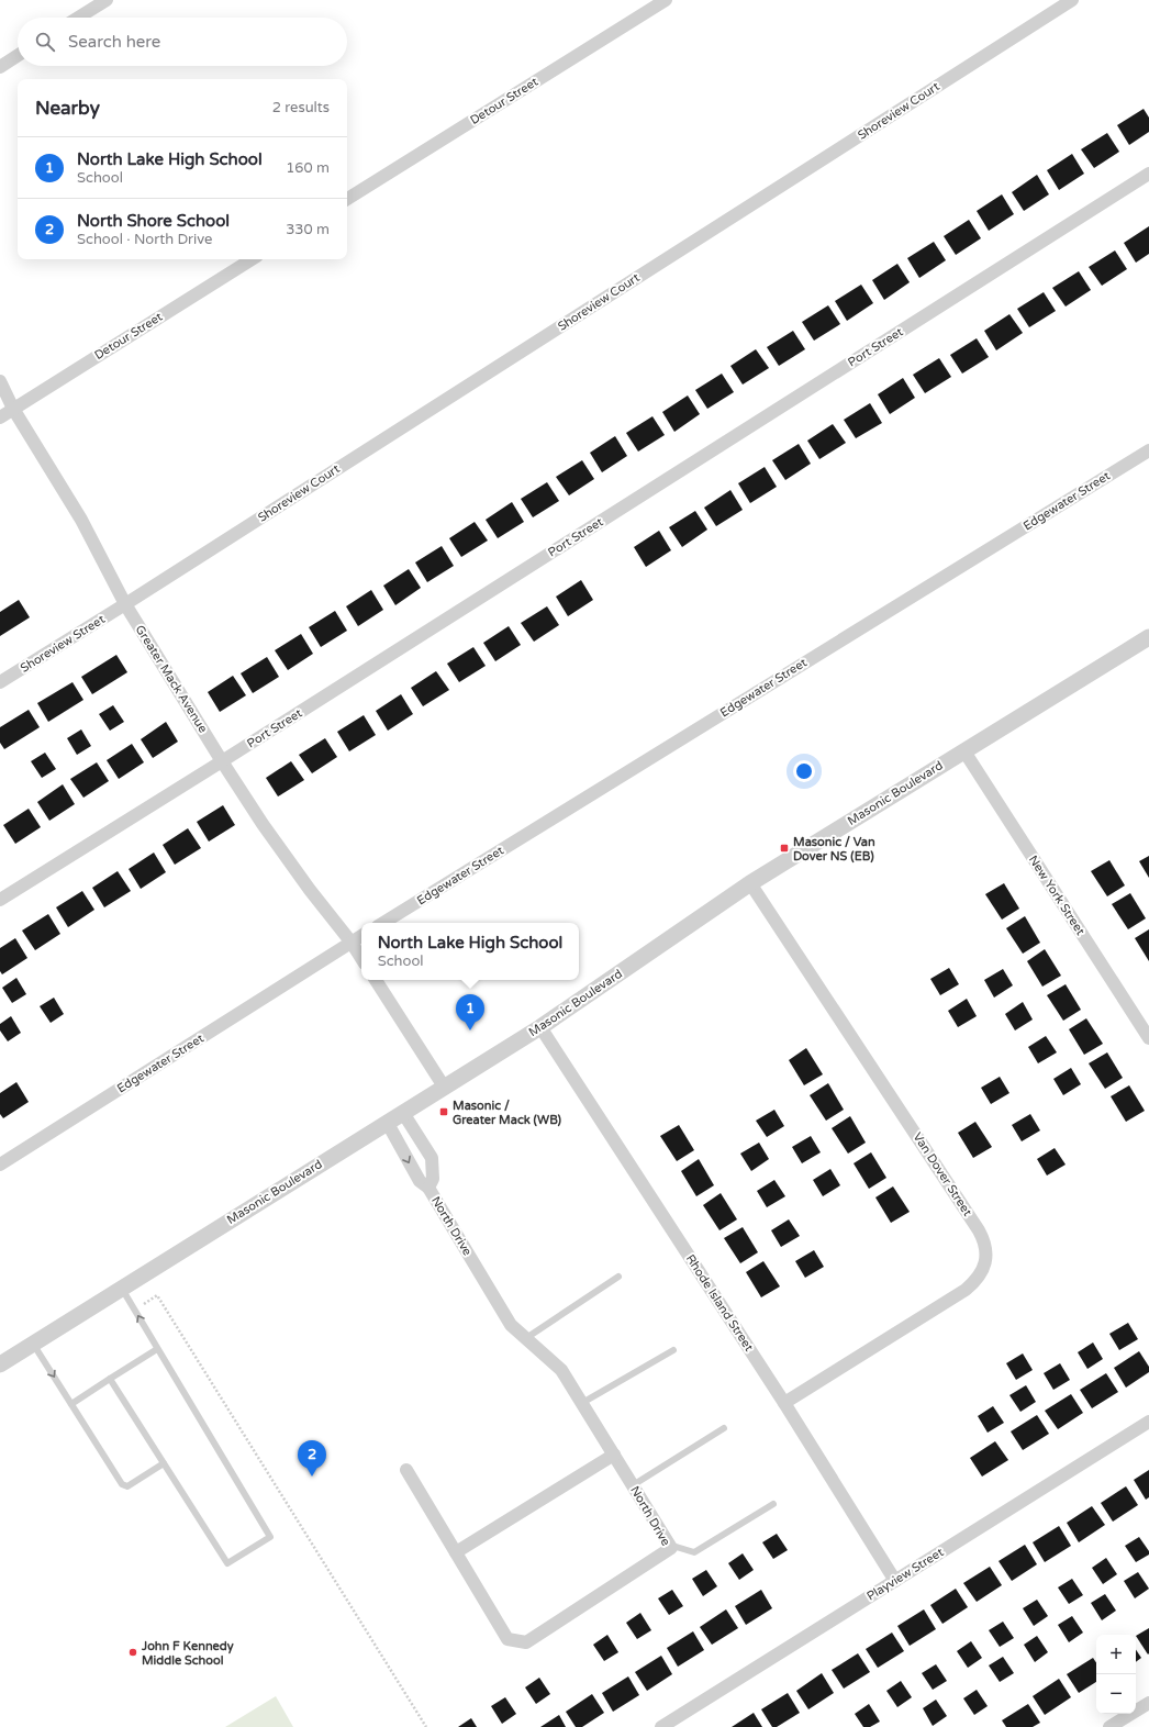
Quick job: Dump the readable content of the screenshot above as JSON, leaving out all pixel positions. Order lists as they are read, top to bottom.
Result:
{
  "streets": {
    "street": [
      "Detour Street",
      "Shoreview Court",
      "Port Street",
      "Edgewater Street",
      "Shoreview Street",
      "Greater Mack Avenue",
      "Masonic Boulevard",
      "New York Street",
      "Van Dover Street",
      "North Drive",
      "Rhode Island Street",
      "Playview Street"
    ]
  },
  "crossings": [
    ["Detour Street", "Greater Mack Avenue"],
    ["Shoreview Court", "Shoreview Street"],
    ["Shoreview Court", "Greater Mack Avenue"],
    ["Port Street", "Greater Mack Avenue"],
    ["Edgewater Street", "Greater Mack Avenue"],
    ["Shoreview Street", "Greater Mack Avenue"],
    ["Masonic Boulevard", "New York Street"],
    ["Masonic Boulevard", "Van Dover Street"],
    ["Masonic Boulevard", "North Drive"],
    ["Masonic Boulevard", "Rhode Island Street"],
    ["Van Dover Street", "Rhode Island Street"],
    ["Rhode Island Street", "Playview Street"]
  ],
  "places": {
    "transit": ["Masonic / Van Dover NS (EB)", "Masonic / Greater Mack (WB)"],
    "other": ["John F Kennedy Middle School"]
  },
  "page": {
    "search": "Search here",
    "heading": ["Nearby", "2 results"],
    "list": [
      {
        "mark": "1",
        "name": "North Lake High School",
        "note": "School",
        "value": "160 m"
      },
      {
        "mark": "2",
        "name": "North Shore School",
        "note": "School · North Drive",
        "value": "330 m"
      }
    ],
    "popup": ["North Lake High School", "School"],
    "pins": ["1", "2"],
    "map_buttons": ["+", "−"]
  }
}
